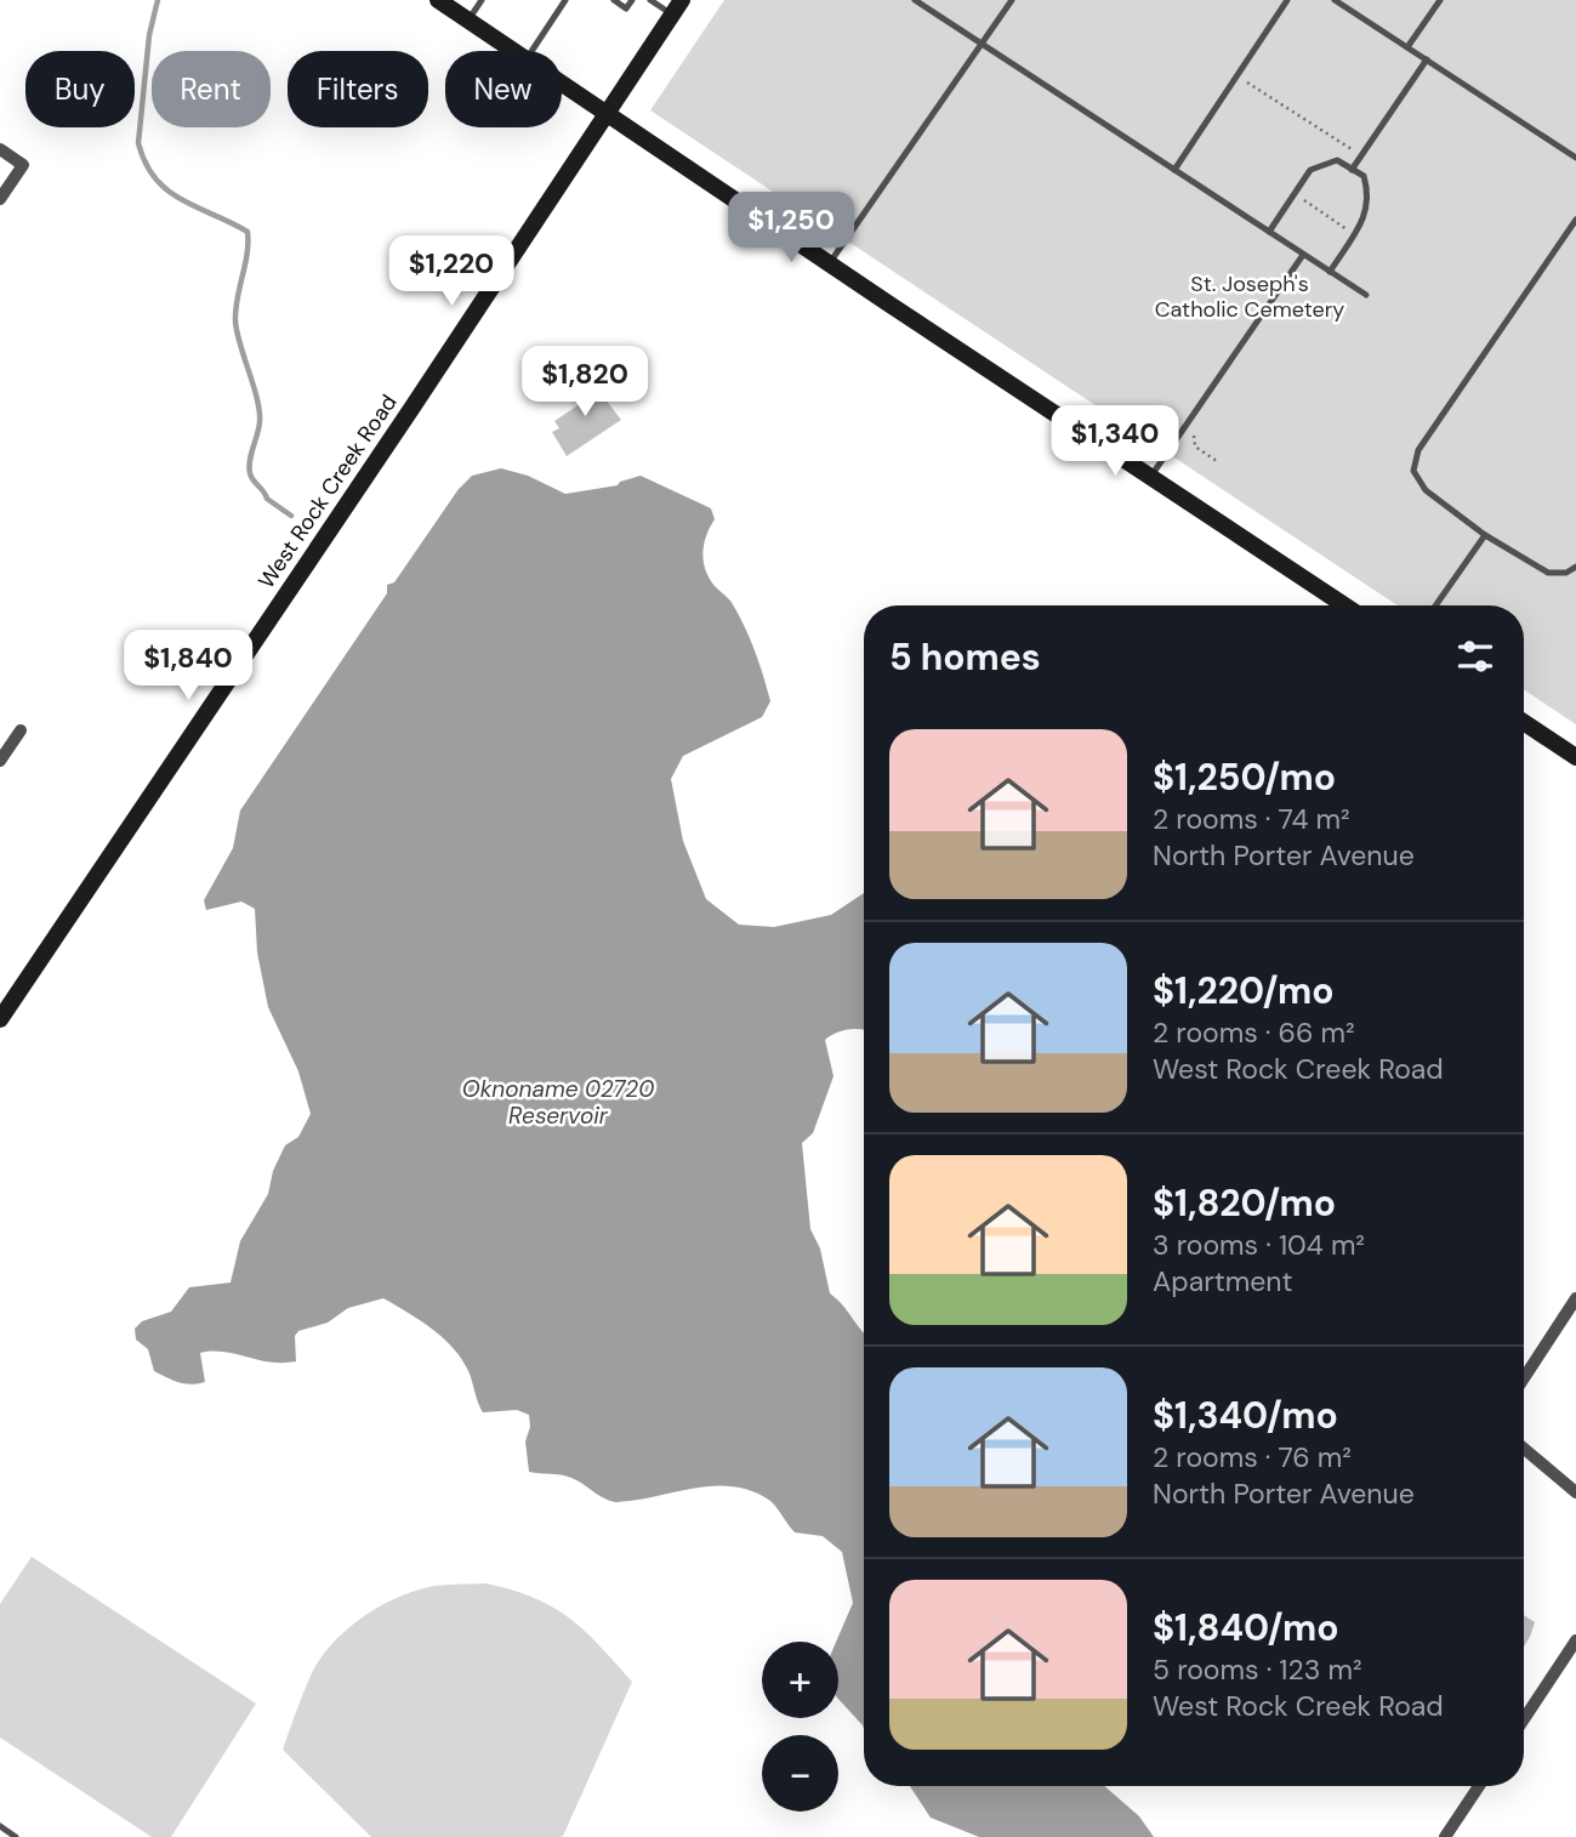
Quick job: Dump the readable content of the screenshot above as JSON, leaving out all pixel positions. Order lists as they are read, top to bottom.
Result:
{
  "streets": {
    "main road": ["West Rock Creek Road"]
  },
  "water": ["Oknoname 02720 Reservoir"],
  "parks": ["St. Joseph's Catholic Cemetery"],
  "page": {
    "chip": [
      "Buy",
      "Rent",
      "Filters",
      "New"
    ],
    "price": [
      "$1,250",
      "$1,220",
      "$1,820",
      "$1,340",
      "$1,840"
    ],
    "heading": "5 homes",
    "list": [
      {
        "name": "$1,250/mo",
        "note": "2 rooms · 74 m² · North Porter Avenue"
      },
      {
        "name": "$1,220/mo",
        "note": "2 rooms · 66 m² · West Rock Creek Road"
      },
      {
        "name": "$1,820/mo",
        "note": "3 rooms · 104 m² · Apartment"
      },
      {
        "name": "$1,340/mo",
        "note": "2 rooms · 76 m² · North Porter Avenue"
      },
      {
        "name": "$1,840/mo",
        "note": "5 rooms · 123 m² · West Rock Creek Road"
      }
    ],
    "map_buttons": ["+", "−"]
  }
}
